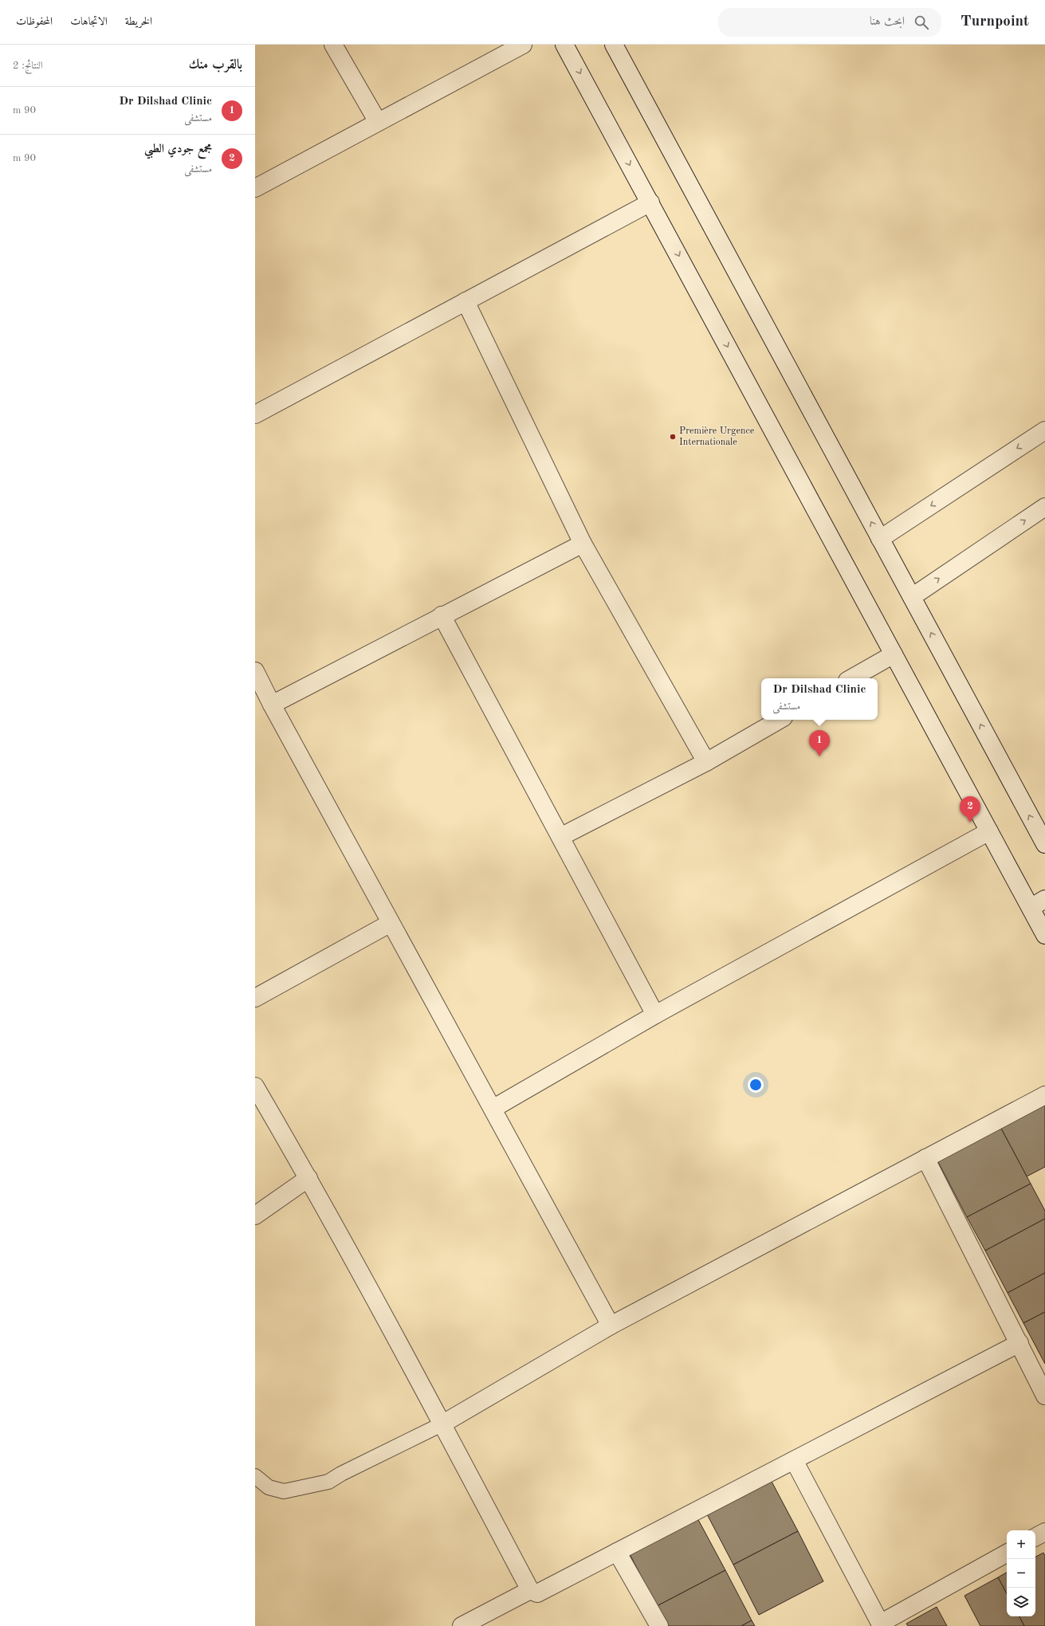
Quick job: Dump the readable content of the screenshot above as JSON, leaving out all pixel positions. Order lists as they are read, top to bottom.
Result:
{
  "places": ["Première Urgence Internationale"],
  "page": {
    "header": "Turnpoint",
    "search": "ابحث هنا",
    "nav": ["الخريطة", "الاتجاهات", "المحفوظات"],
    "heading": ["بالقرب منك", "النتائج: 2"],
    "list": [
      {
        "mark": "1",
        "name": "Dr Dilshad Clinic",
        "note": "مستشفى",
        "value": "90 m"
      },
      {
        "mark": "2",
        "name": "مجمع جودي الطبي",
        "note": "مستشفى",
        "value": "90 m"
      }
    ],
    "popup": ["Dr Dilshad Clinic", "مستشفى"],
    "pins": ["1", "2"],
    "map_buttons": ["+", "−"]
  }
}
